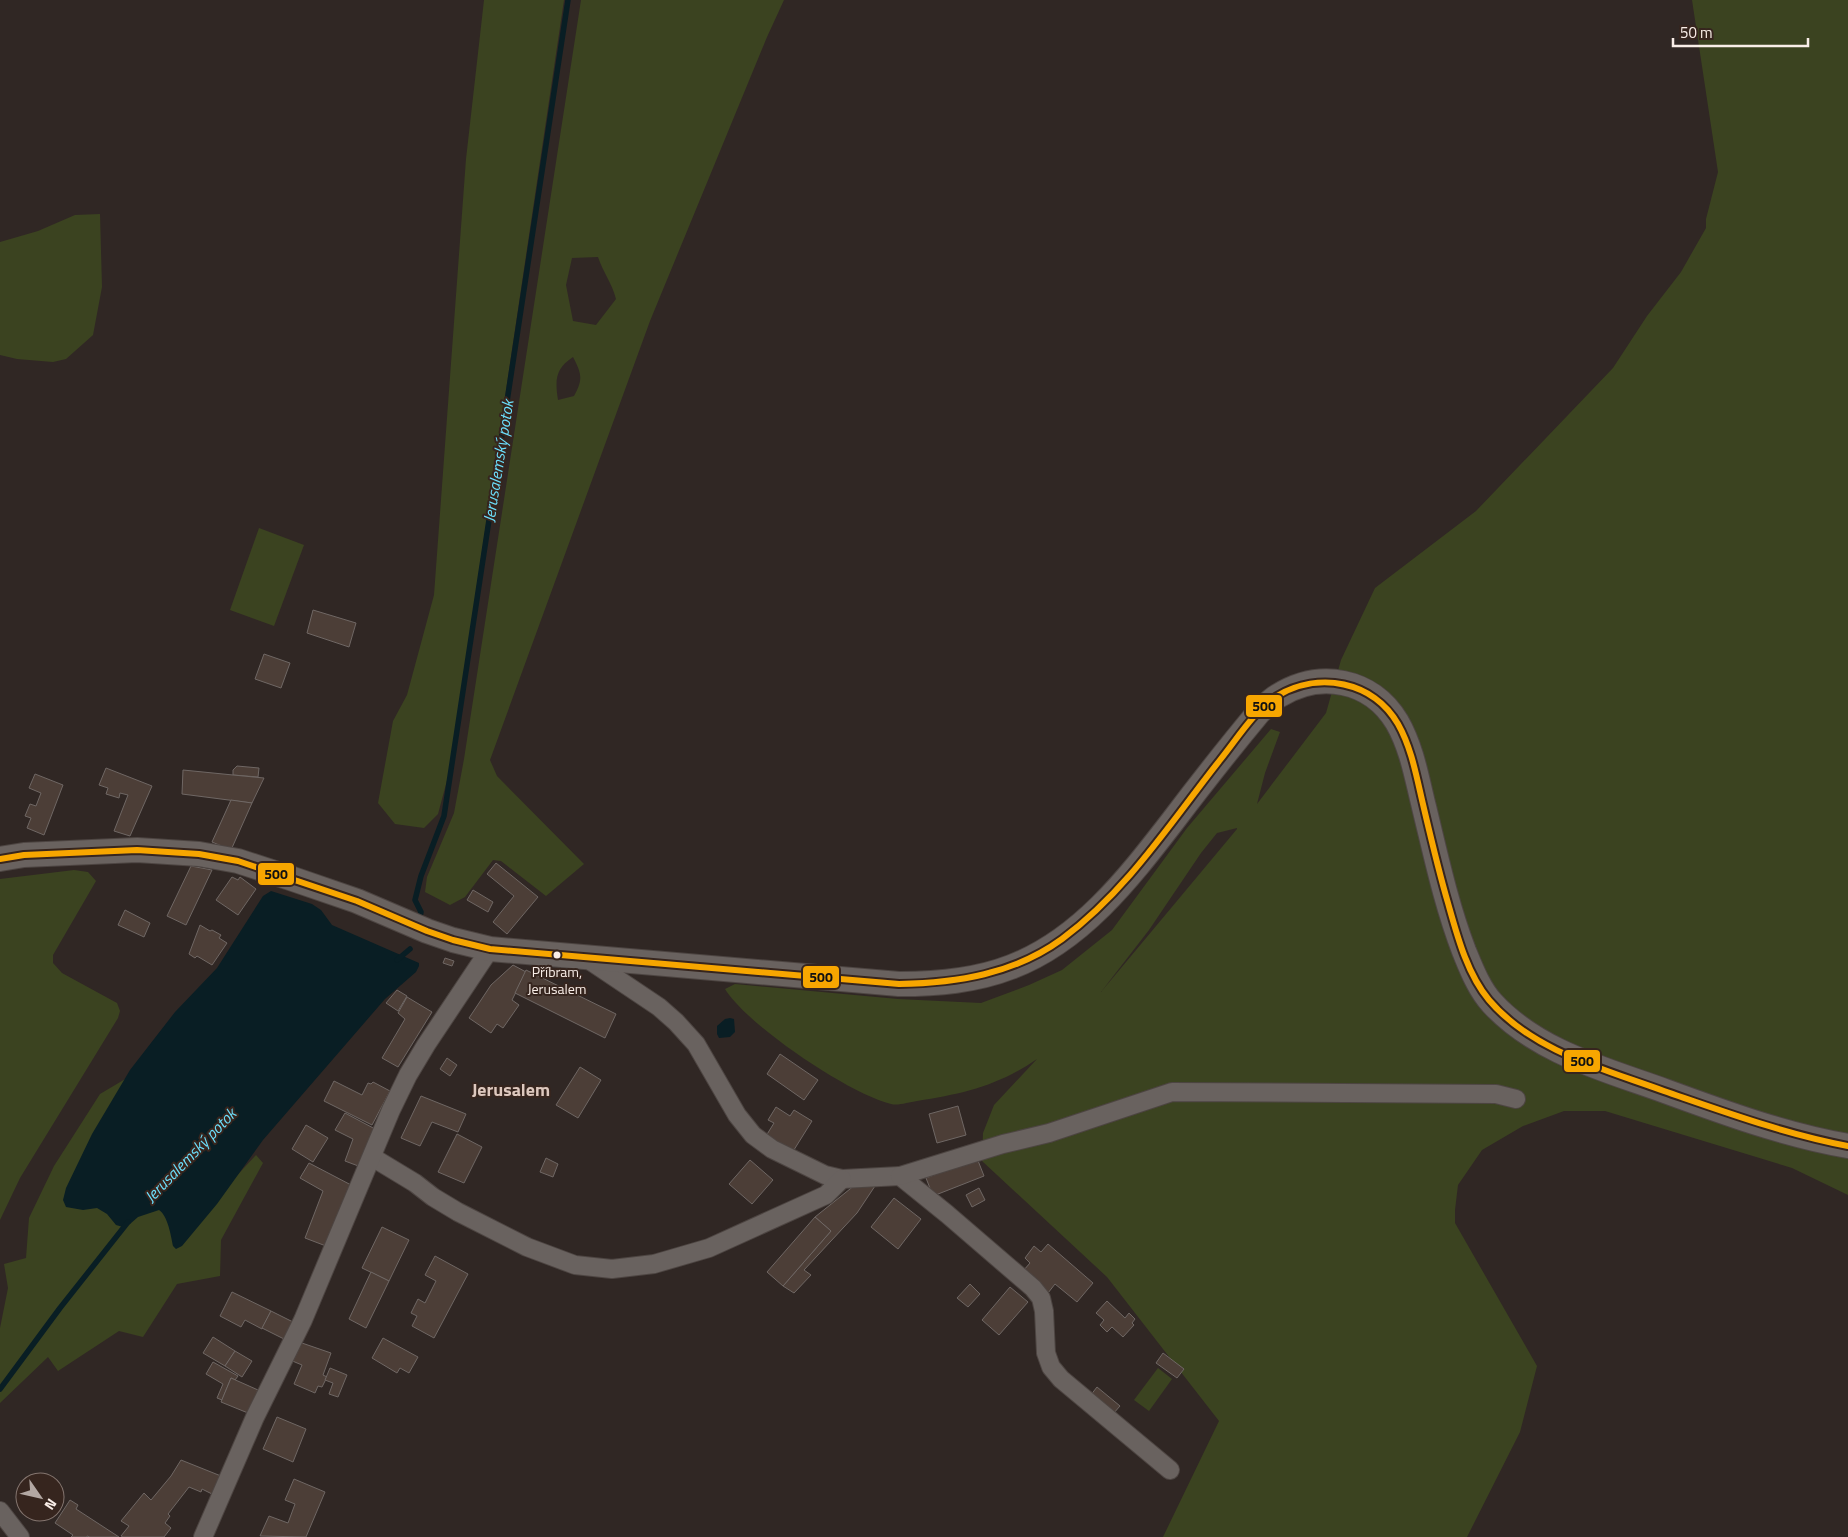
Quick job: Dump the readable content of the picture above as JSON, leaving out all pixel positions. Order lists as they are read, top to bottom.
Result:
{
  "districts": ["Jerusalem"],
  "water": ["Jerusalemský potok"],
  "places": ["Příbram, Jerusalem"],
  "lines": ["transit line 500"],
  "scale_bar": "50 m",
  "north": "bottom right"
}
